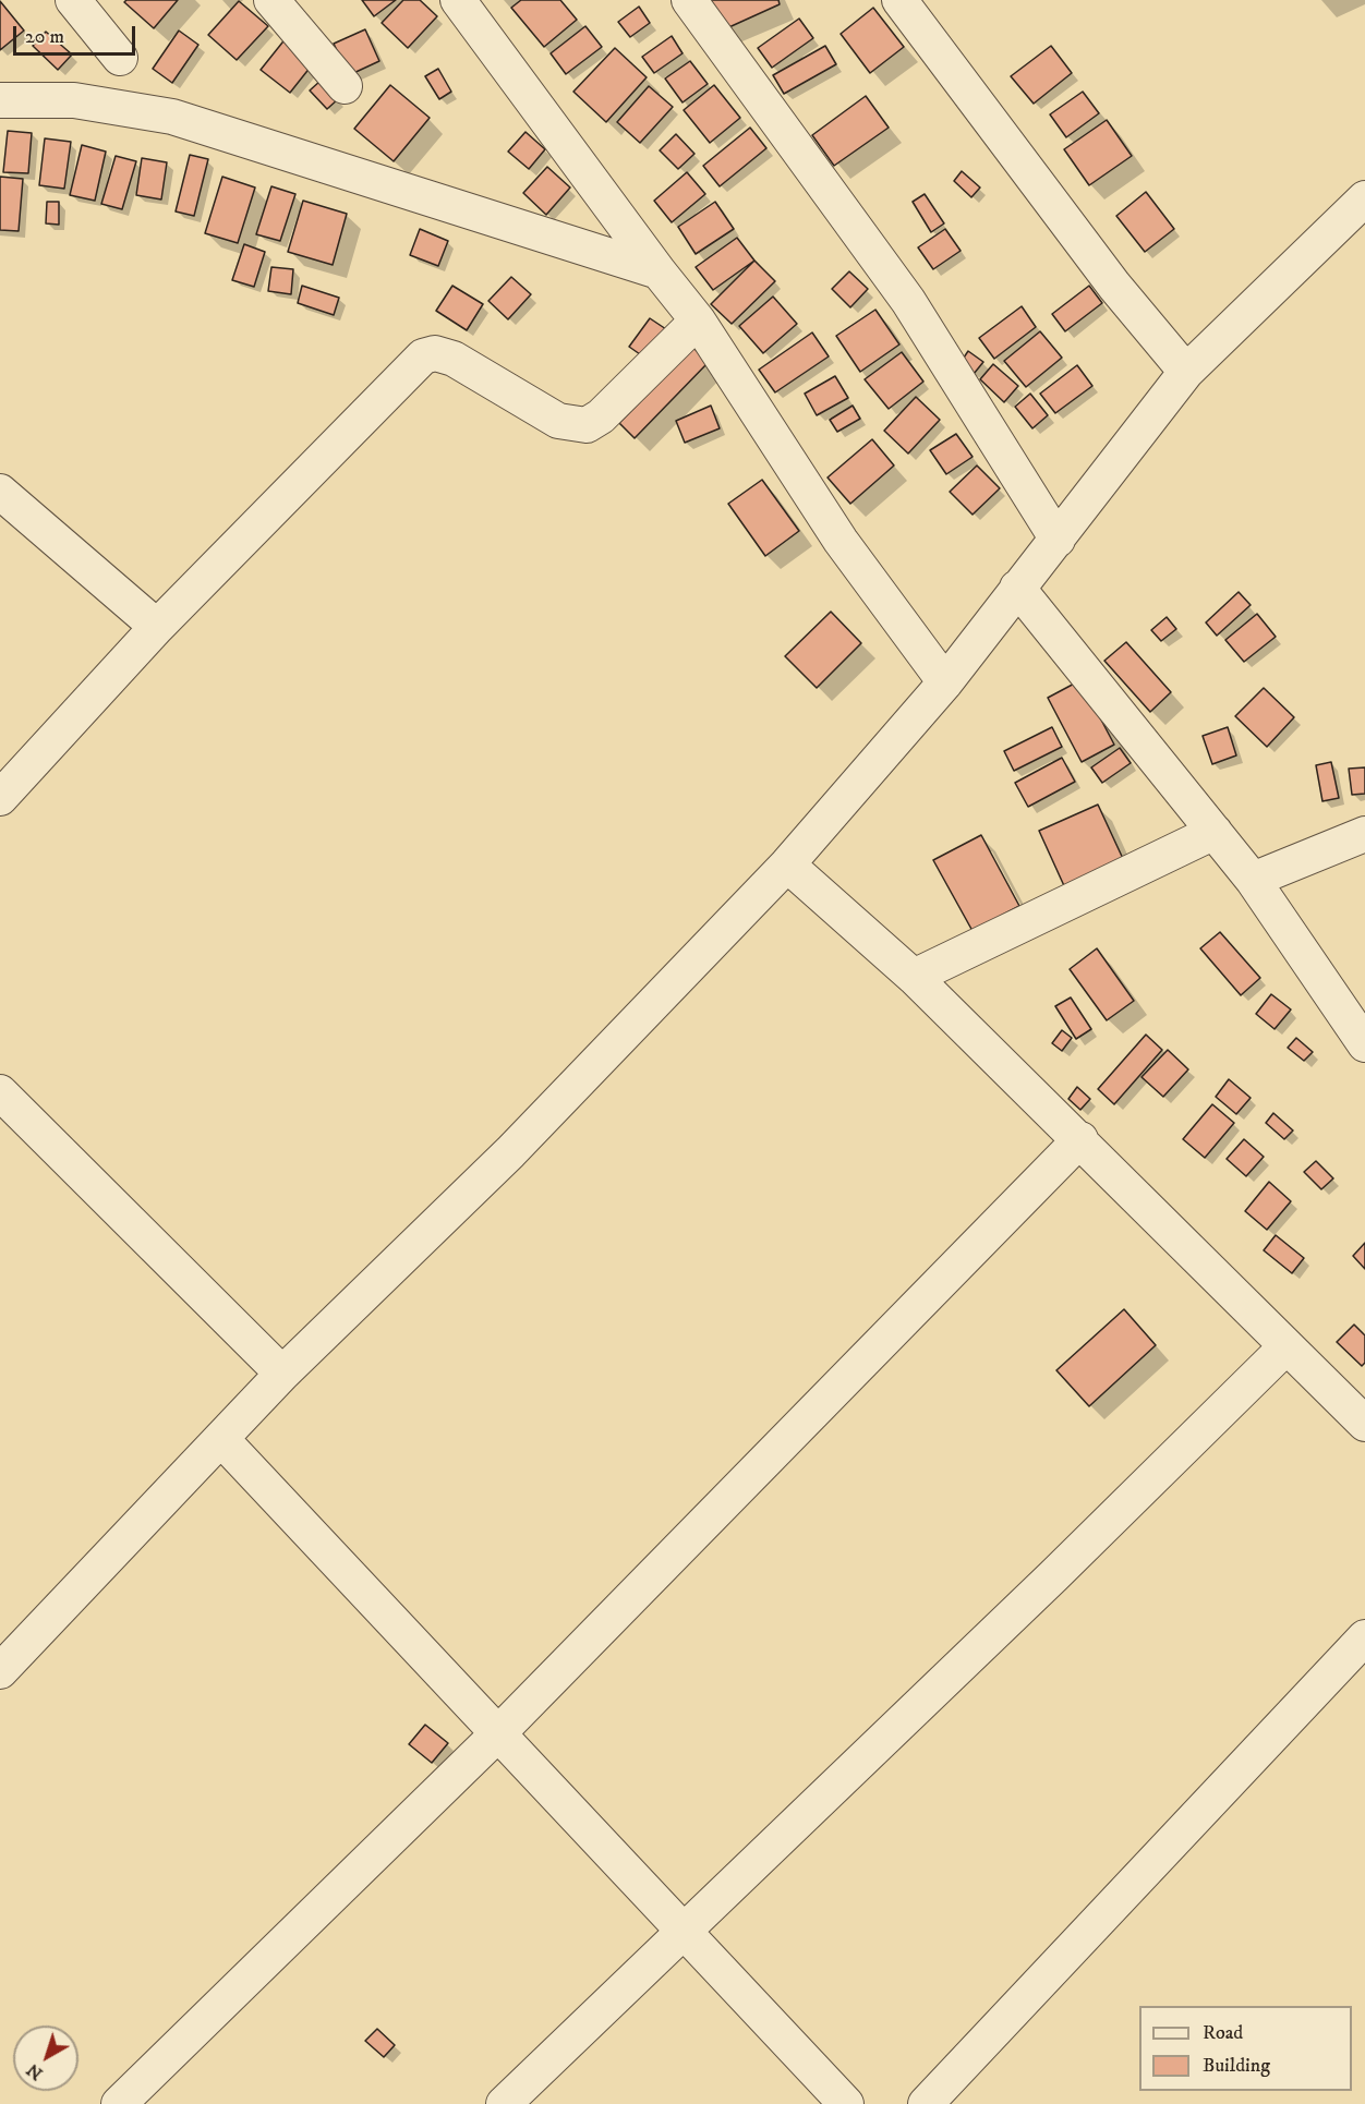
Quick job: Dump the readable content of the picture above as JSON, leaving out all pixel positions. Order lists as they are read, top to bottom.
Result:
{
  "legend": ["Road", "Building"],
  "scale_bar": "20 m",
  "north": "bottom left"
}
